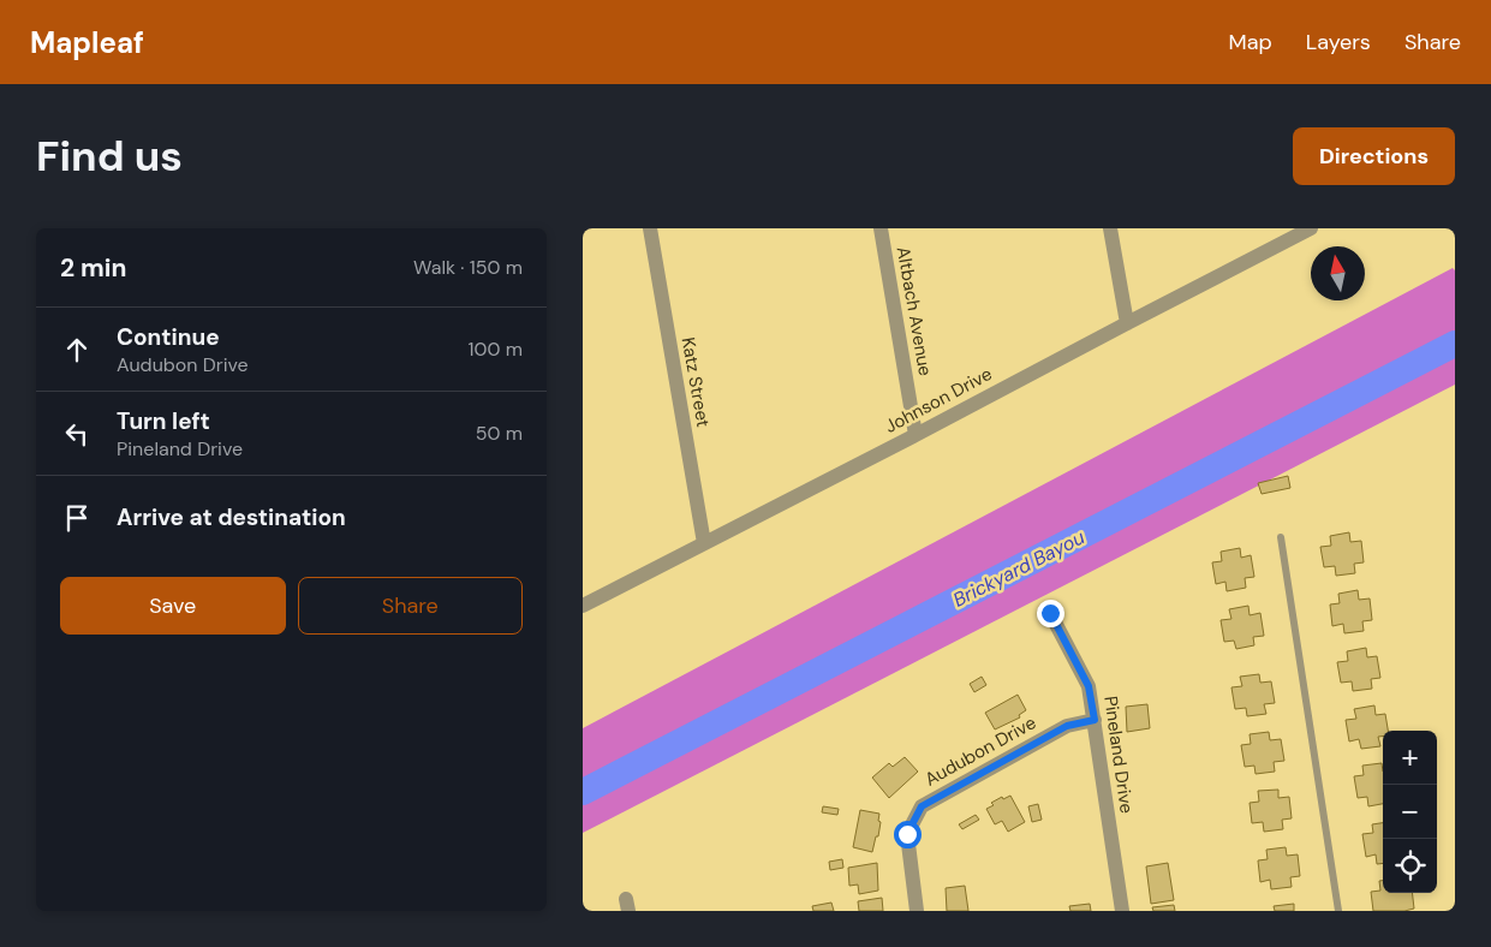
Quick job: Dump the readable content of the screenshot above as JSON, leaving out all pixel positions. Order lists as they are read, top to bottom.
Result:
{
  "streets": {
    "street": [
      "Altbach Avenue",
      "Katz Street",
      "Johnson Drive",
      "Audubon Drive",
      "Pineland Drive"
    ]
  },
  "crossings": [
    ["Altbach Avenue", "Johnson Drive"],
    ["Katz Street", "Johnson Drive"],
    ["Audubon Drive", "Pineland Drive"]
  ],
  "water": ["Brickyard Bayou"],
  "north": "top",
  "page": {
    "header": "Mapleaf",
    "nav": ["Map", "Layers", "Share"],
    "buttons": [
      "Directions",
      ["Save", "Share"]
    ],
    "title": "Find us",
    "heading": ["2 min", "Walk · 150 m"],
    "list": [
      ["Continue", "Audubon Drive", "100 m"],
      ["Turn left", "Pineland Drive", "50 m"],
      "Arrive at destination"
    ],
    "map_buttons": ["+", "−"]
  }
}
